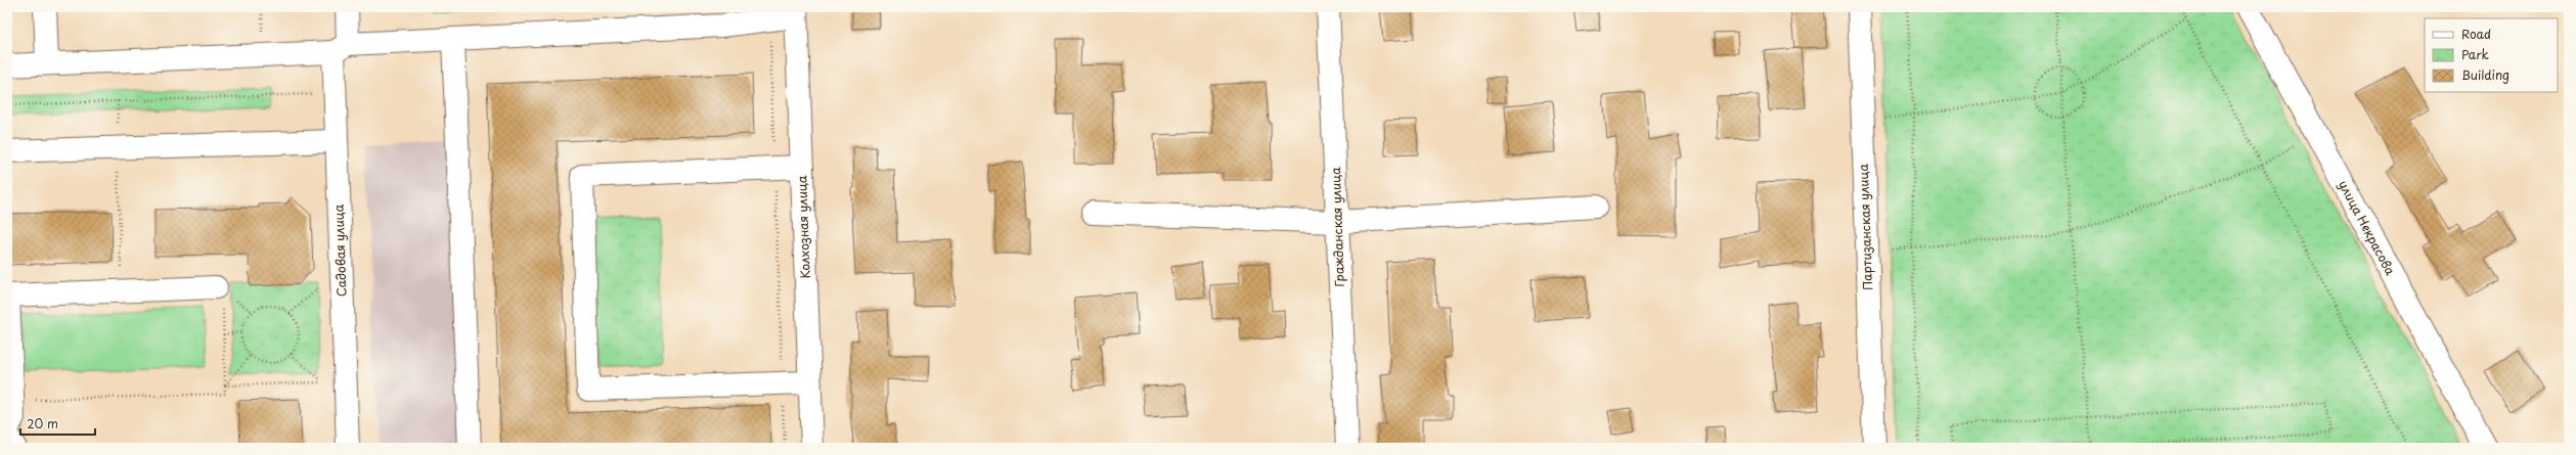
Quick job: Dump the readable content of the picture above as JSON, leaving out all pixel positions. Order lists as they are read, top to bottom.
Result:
{
  "streets": {
    "street": [
      "Колхозная улица",
      "Гражданская улица",
      "Партизанская улица",
      "улица Некрасова",
      "Садовая улица"
    ]
  },
  "legend": ["Road", "Park", "Building"],
  "scale_bar": "20 m"
}
